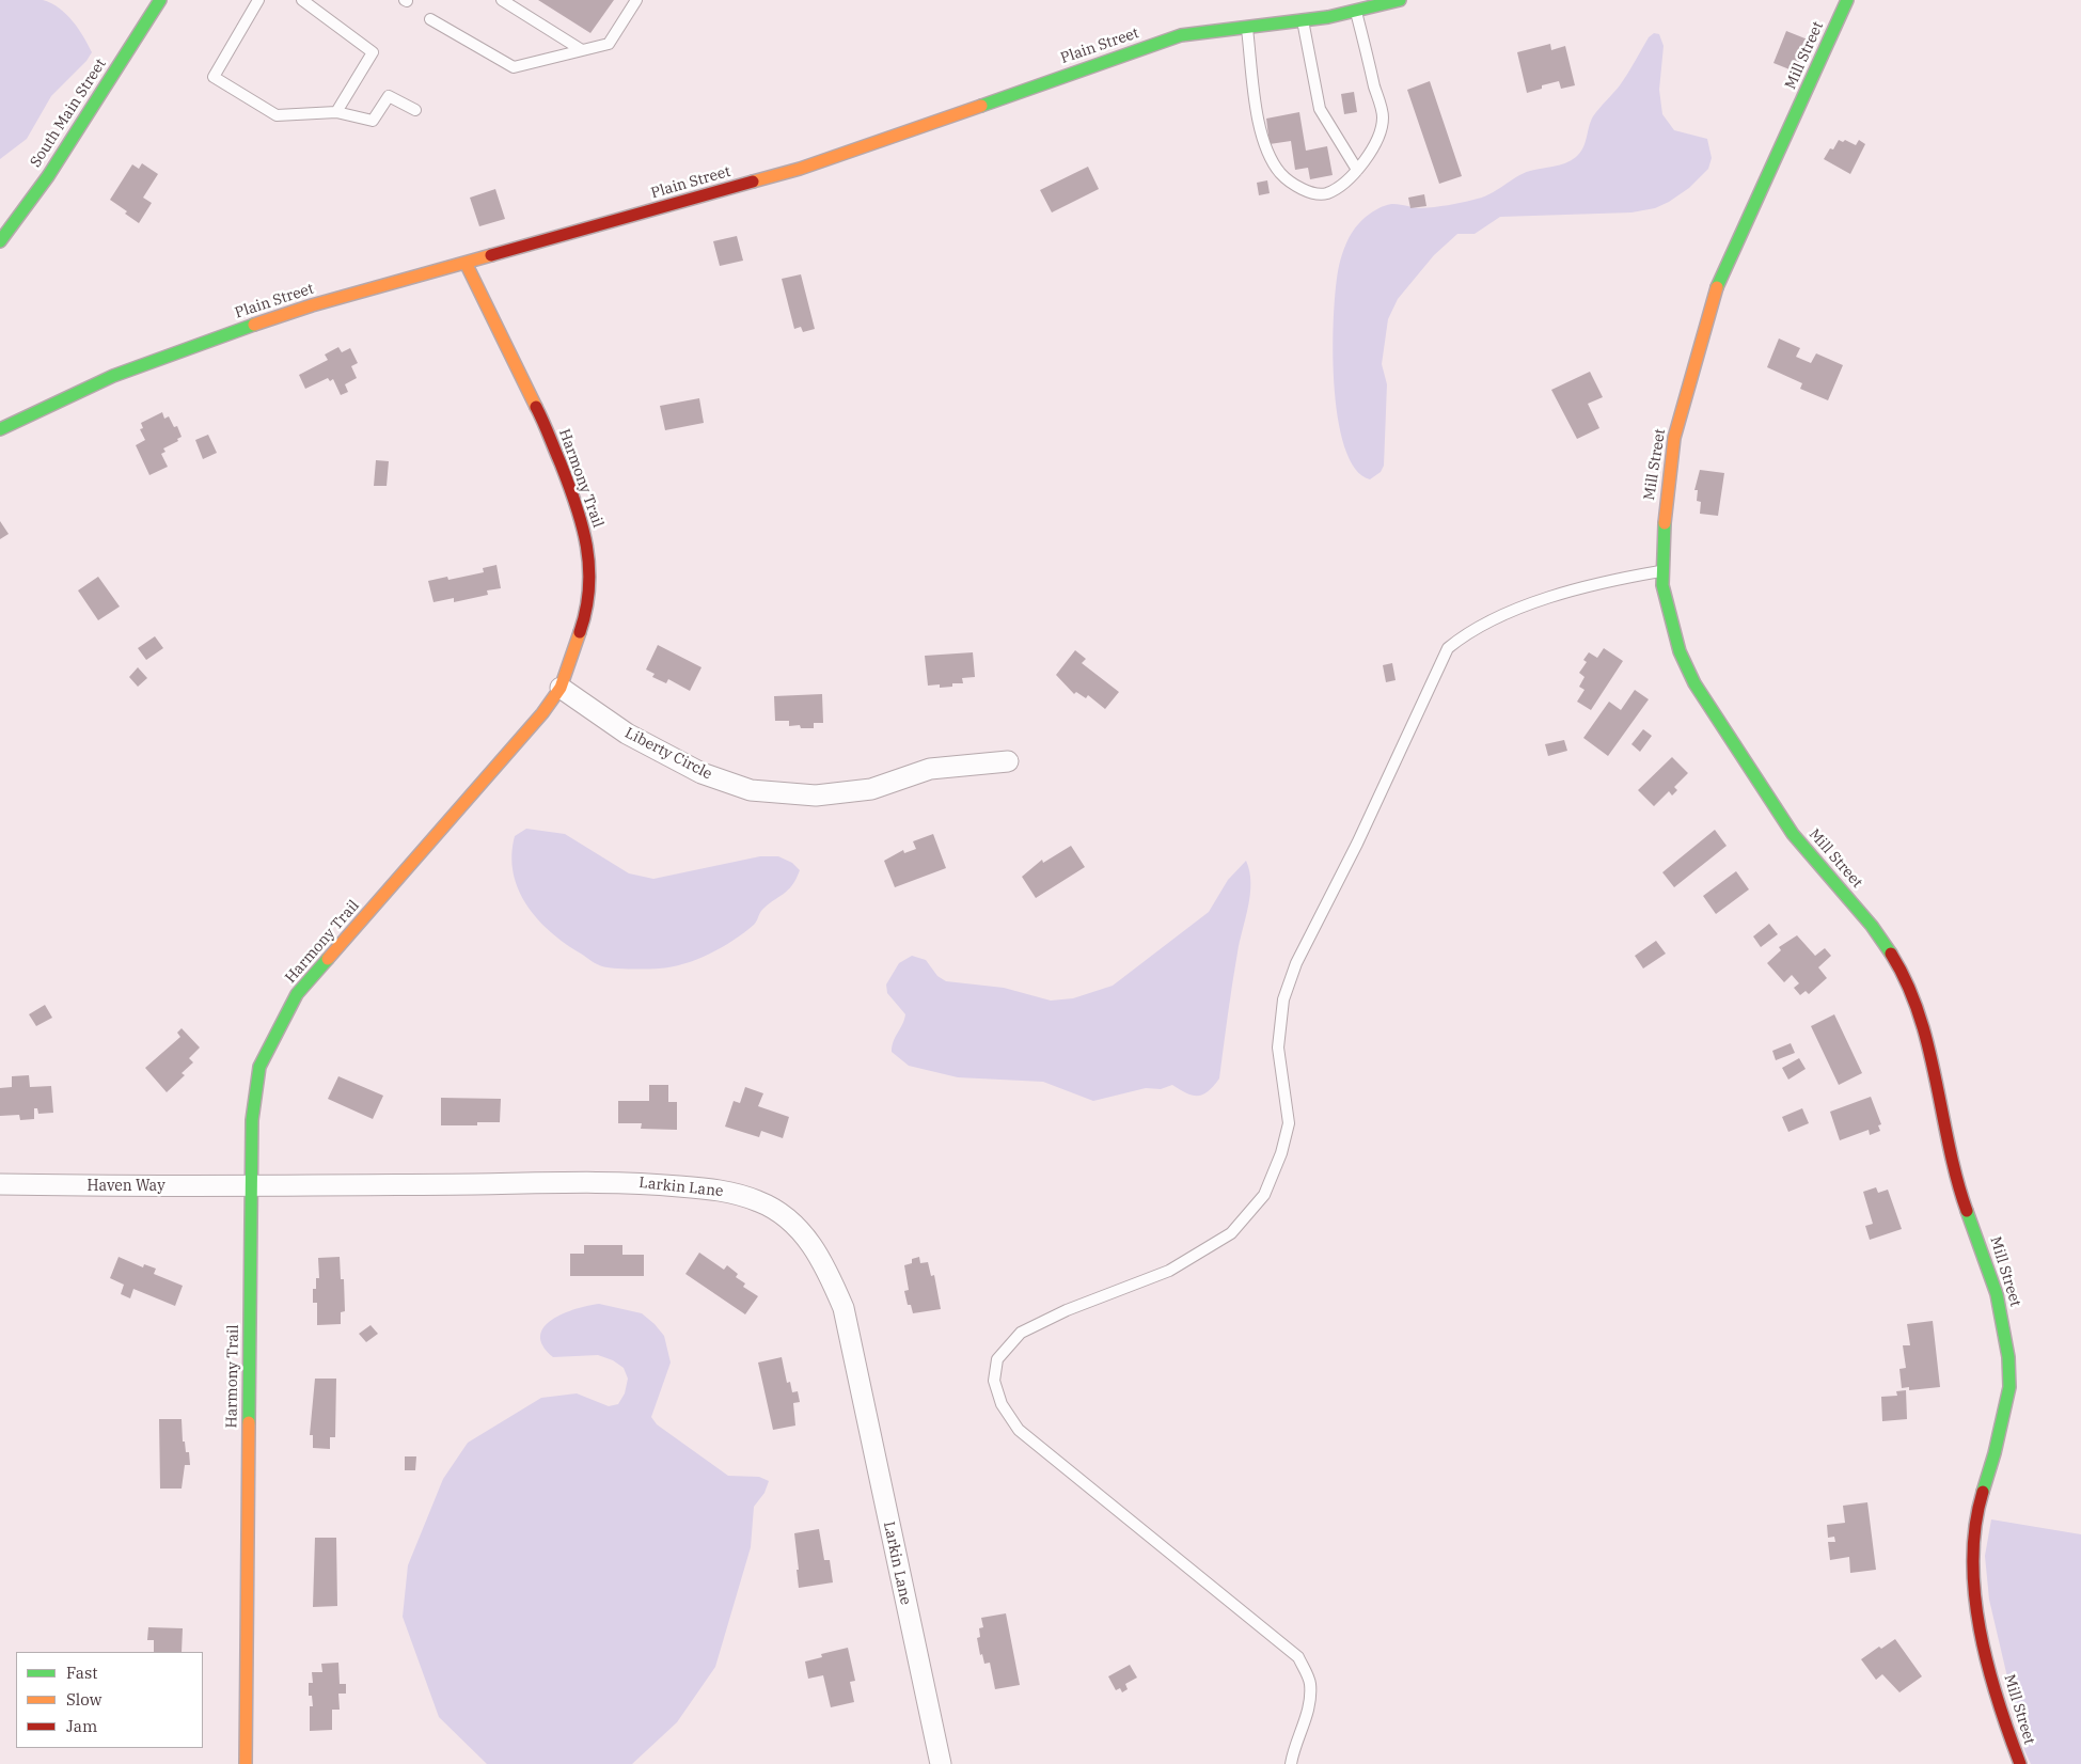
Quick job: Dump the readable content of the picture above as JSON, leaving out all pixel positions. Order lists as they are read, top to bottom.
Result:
{
  "streets": {
    "street": [
      "Plain Street",
      "Mill Street",
      "South Main Street",
      "Harmony Trail",
      "Liberty Circle",
      "Haven Way",
      "Larkin Lane"
    ]
  },
  "crossings": [
    ["Plain Street", "Harmony Trail"],
    ["Harmony Trail", "Liberty Circle"],
    ["Harmony Trail", "Haven Way"],
    ["Harmony Trail", "Larkin Lane"],
    ["Haven Way", "Larkin Lane"]
  ],
  "legend": ["Fast", "Slow", "Jam"]
}
